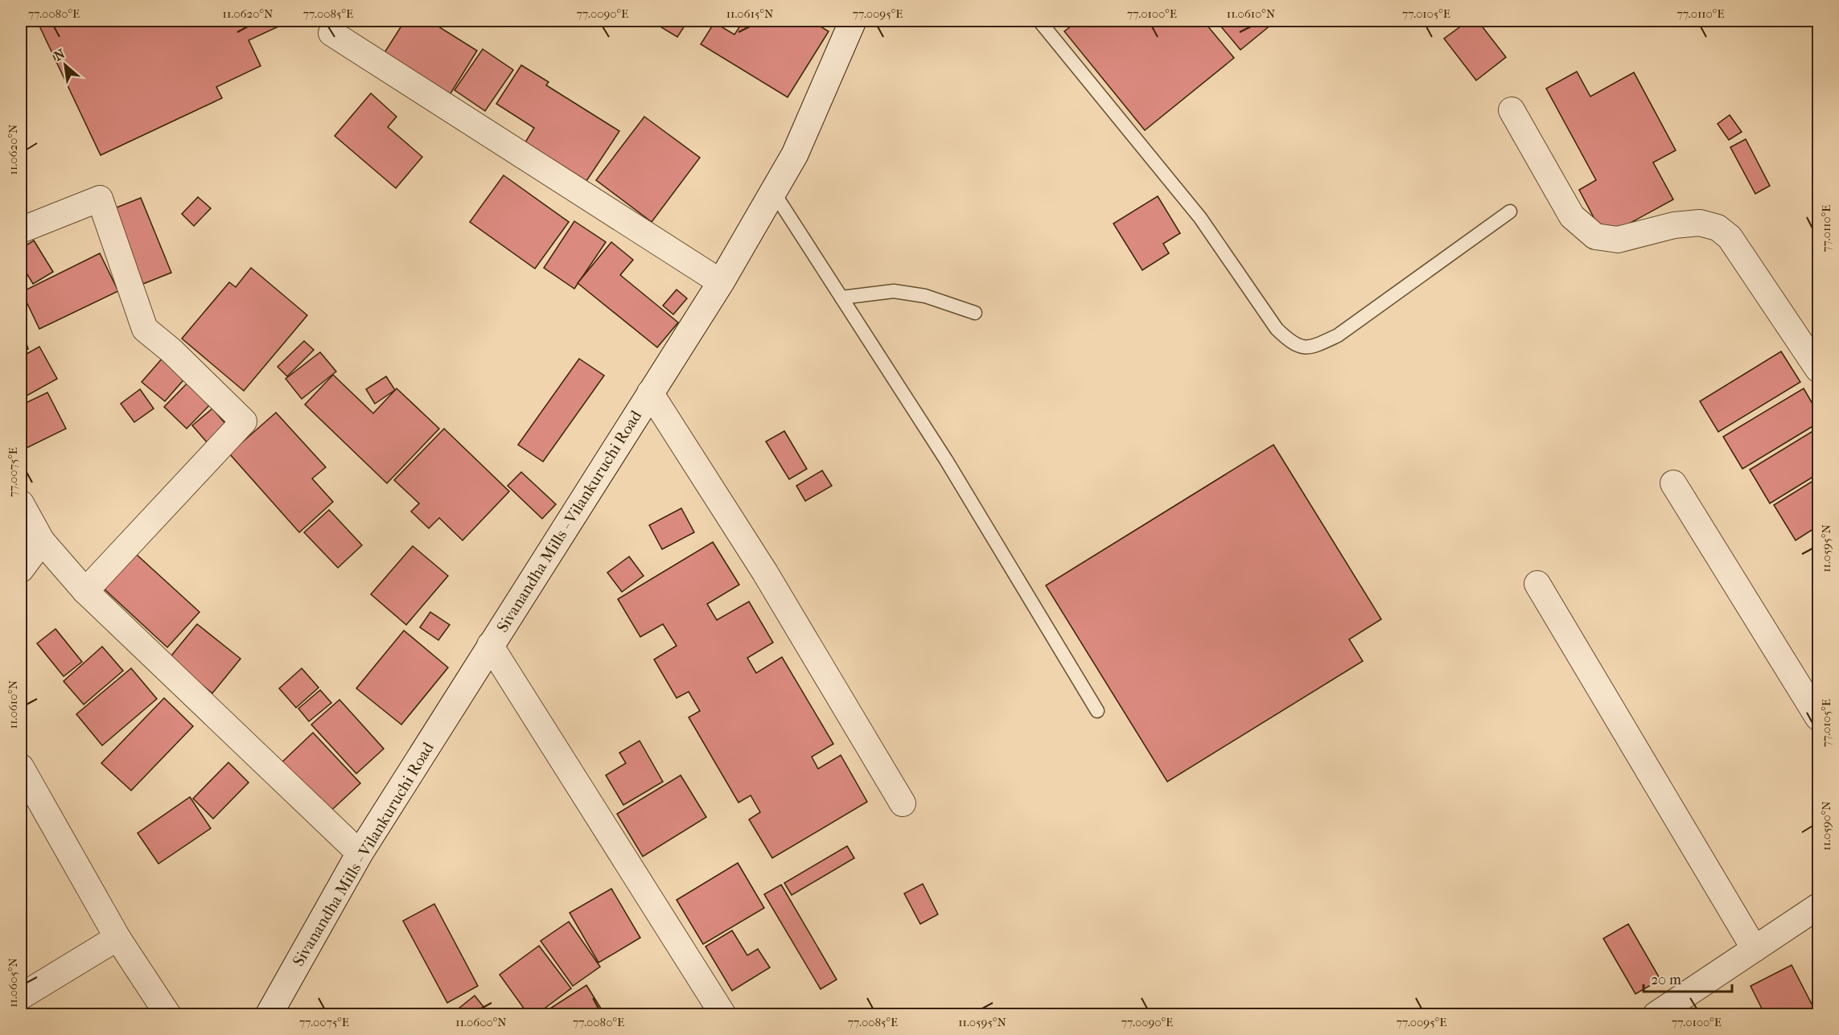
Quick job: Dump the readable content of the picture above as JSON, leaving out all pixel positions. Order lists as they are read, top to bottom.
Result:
{
  "streets": {
    "main road": ["Sivanandha Mills - Vilankuruchi Road"]
  },
  "scale_bar": "20 m",
  "north": "top left",
  "coordinates": [
    "77.0080°E",
    "11.0620°N",
    "77.0085°E",
    "77.0090°E",
    "11.0615°N",
    "77.0095°E",
    "77.0100°E",
    "11.0610°N",
    "77.0105°E",
    "77.0110°E",
    "77.0075°E",
    "11.0595°N",
    "11.0590°N",
    "11.0605°N",
    "11.0600°N"
  ]
}
